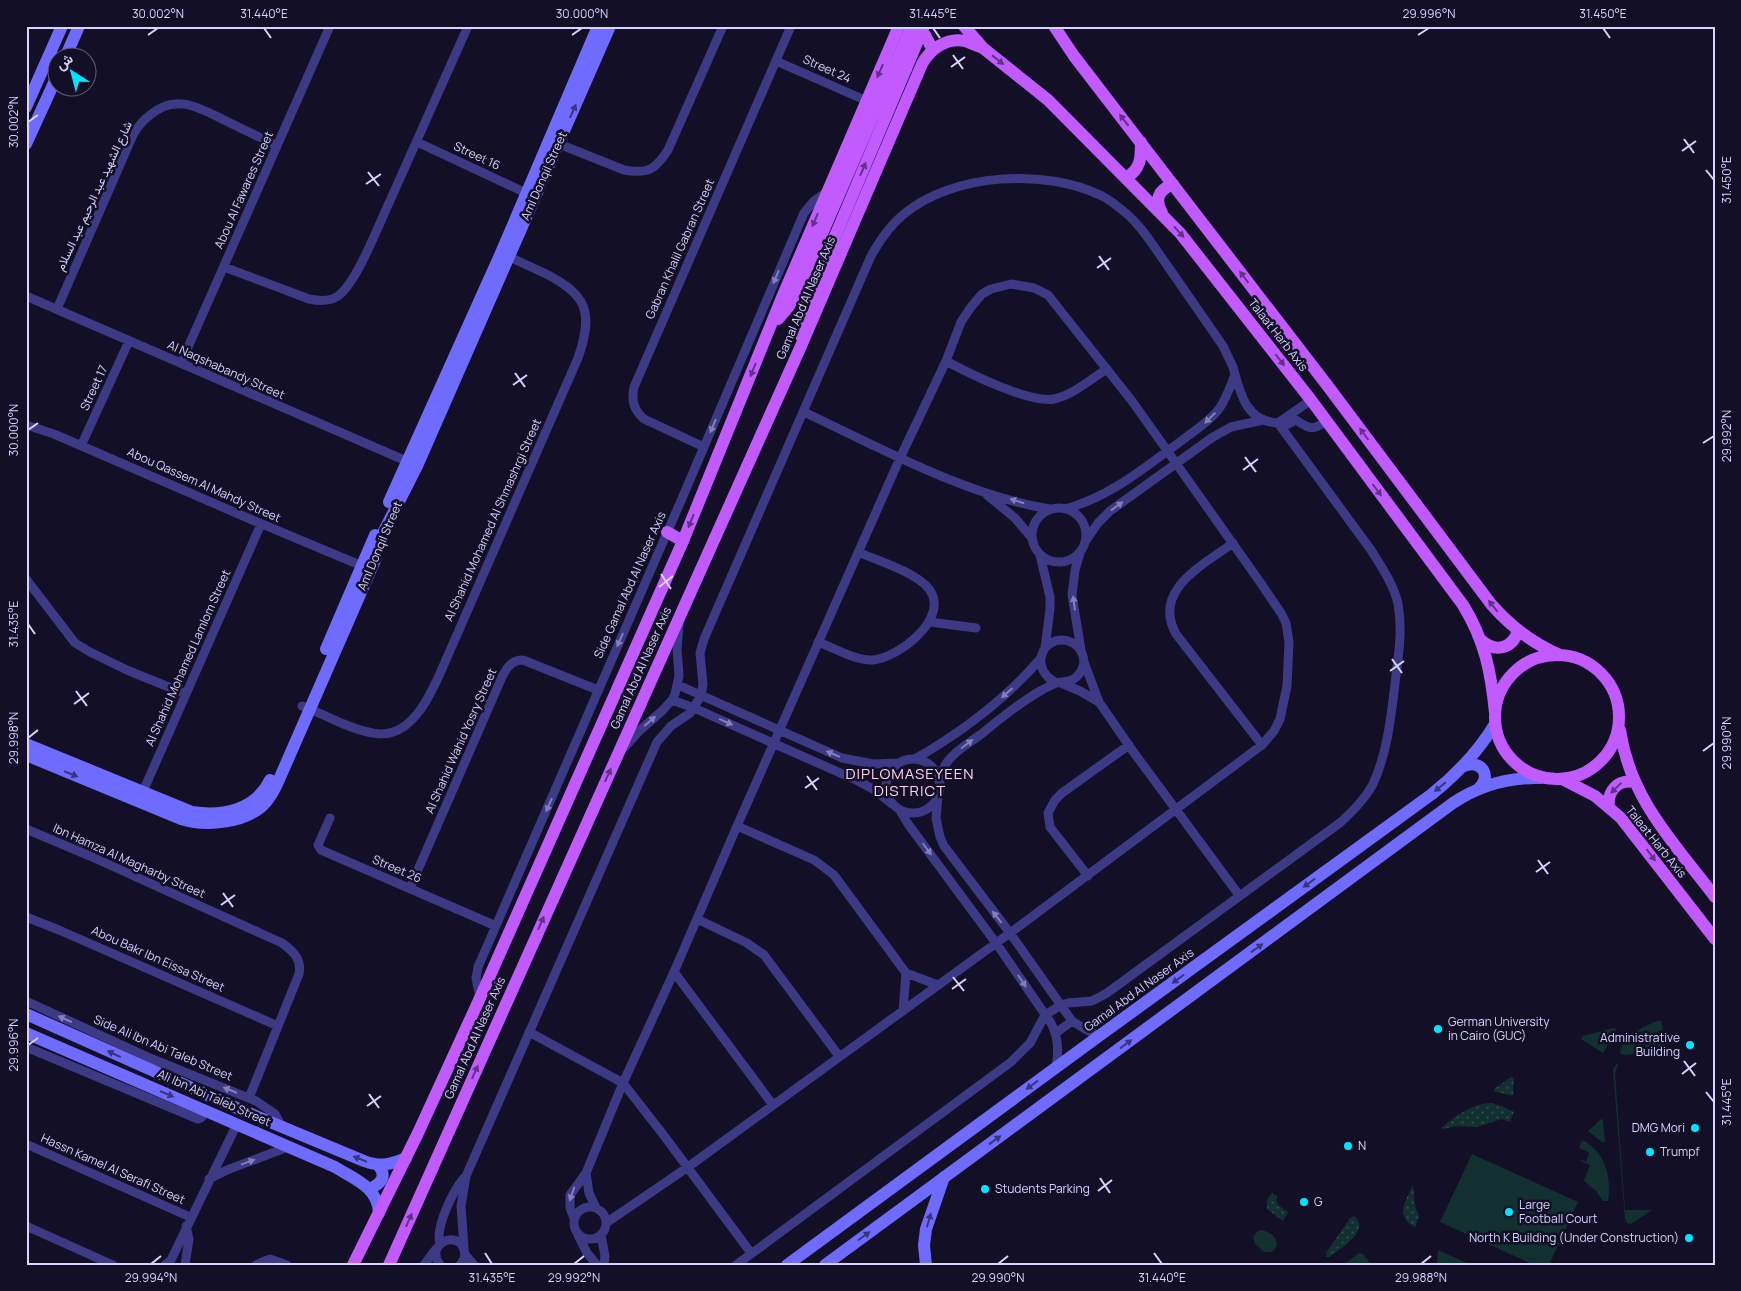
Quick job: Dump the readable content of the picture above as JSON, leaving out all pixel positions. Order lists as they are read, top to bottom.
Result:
{
  "streets": {
    "main road": [
      "Aml Donqil Street",
      "Gamal Abd Al Naser Axis",
      "Talaat Harb Axis",
      "Ali Ibn Abi Taleb Street"
    ],
    "street": [
      "Street 24",
      "Street 16",
      "Abou Al Fawares Street",
      "شارع الشهيد عبد الرحيم عبد السلام",
      "Gabran Khalil Gabran Street",
      "Al Naqshabandy Street",
      "Street 17",
      "Abou Qassem Al Mahdy Street",
      "Al Shahid Mohamed Al Shmashrgi Street",
      "Side Gamal Abd Al Naser Axis",
      "Al Shahid Mohamed Lamlom Street",
      "Al Shahid Wahid Yosry Street",
      "Ibn Hamza Al Magharby Street",
      "Street 26",
      "Abou Bakr Ibn Eissa Street",
      "Side Ali Ibn Abi Taleb Street",
      "Hassn Kamel Al Serafi Street"
    ]
  },
  "crossings": [
    ["Street 24", "Gabran Khalil Gabran Street"],
    ["Street 24", "Gamal Abd Al Naser Axis"],
    ["Street 16", "Aml Donqil Street"],
    ["Aml Donqil Street", "Al Naqshabandy Street"],
    ["Aml Donqil Street", "Abou Qassem Al Mahdy Street"],
    ["Aml Donqil Street", "Al Shahid Mohamed Al Shmashrgi Street"],
    ["Aml Donqil Street", "Al Shahid Mohamed Lamlom Street"],
    ["Abou Al Fawares Street", "شارع الشهيد عبد الرحيم عبد السلام"],
    ["Abou Al Fawares Street", "Al Naqshabandy Street"],
    ["شارع الشهيد عبد الرحيم عبد السلام", "Al Naqshabandy Street"],
    ["Gabran Khalil Gabran Street", "Side Gamal Abd Al Naser Axis"],
    ["Gamal Abd Al Naser Axis", "Talaat Harb Axis"],
    ["Gamal Abd Al Naser Axis", "Side Gamal Abd Al Naser Axis"],
    ["Al Naqshabandy Street", "Street 17"],
    ["Street 17", "Abou Qassem Al Mahdy Street"],
    ["Abou Qassem Al Mahdy Street", "Al Shahid Mohamed Lamlom Street"],
    ["Side Gamal Abd Al Naser Axis", "Al Shahid Wahid Yosry Street"],
    ["Side Gamal Abd Al Naser Axis", "Street 26"],
    ["Al Shahid Wahid Yosry Street", "Street 26"],
    ["Ibn Hamza Al Magharby Street", "Abou Bakr Ibn Eissa Street"],
    ["Ibn Hamza Al Magharby Street", "Side Ali Ibn Abi Taleb Street"],
    ["Side Ali Ibn Abi Taleb Street", "Ali Ibn Abi Taleb Street"]
  ],
  "districts": ["DIPLOMASEYEEN DISTRICT"],
  "places": [
    "German University in Cairo (GUC)",
    "Administrative Building",
    "DMG Mori",
    "N",
    "Trumpf",
    "Students Parking",
    "G",
    "Large Football Court",
    "North K Building (Under Construction)"
  ],
  "north": "top left",
  "coordinates": [
    "30.002°N",
    "31.440°E",
    "30.000°N",
    "31.445°E",
    "29.996°N",
    "31.450°E",
    "29.992°N",
    "31.435°E",
    "29.998°N",
    "29.990°N",
    "29.994°N",
    "29.988°N"
  ]
}
